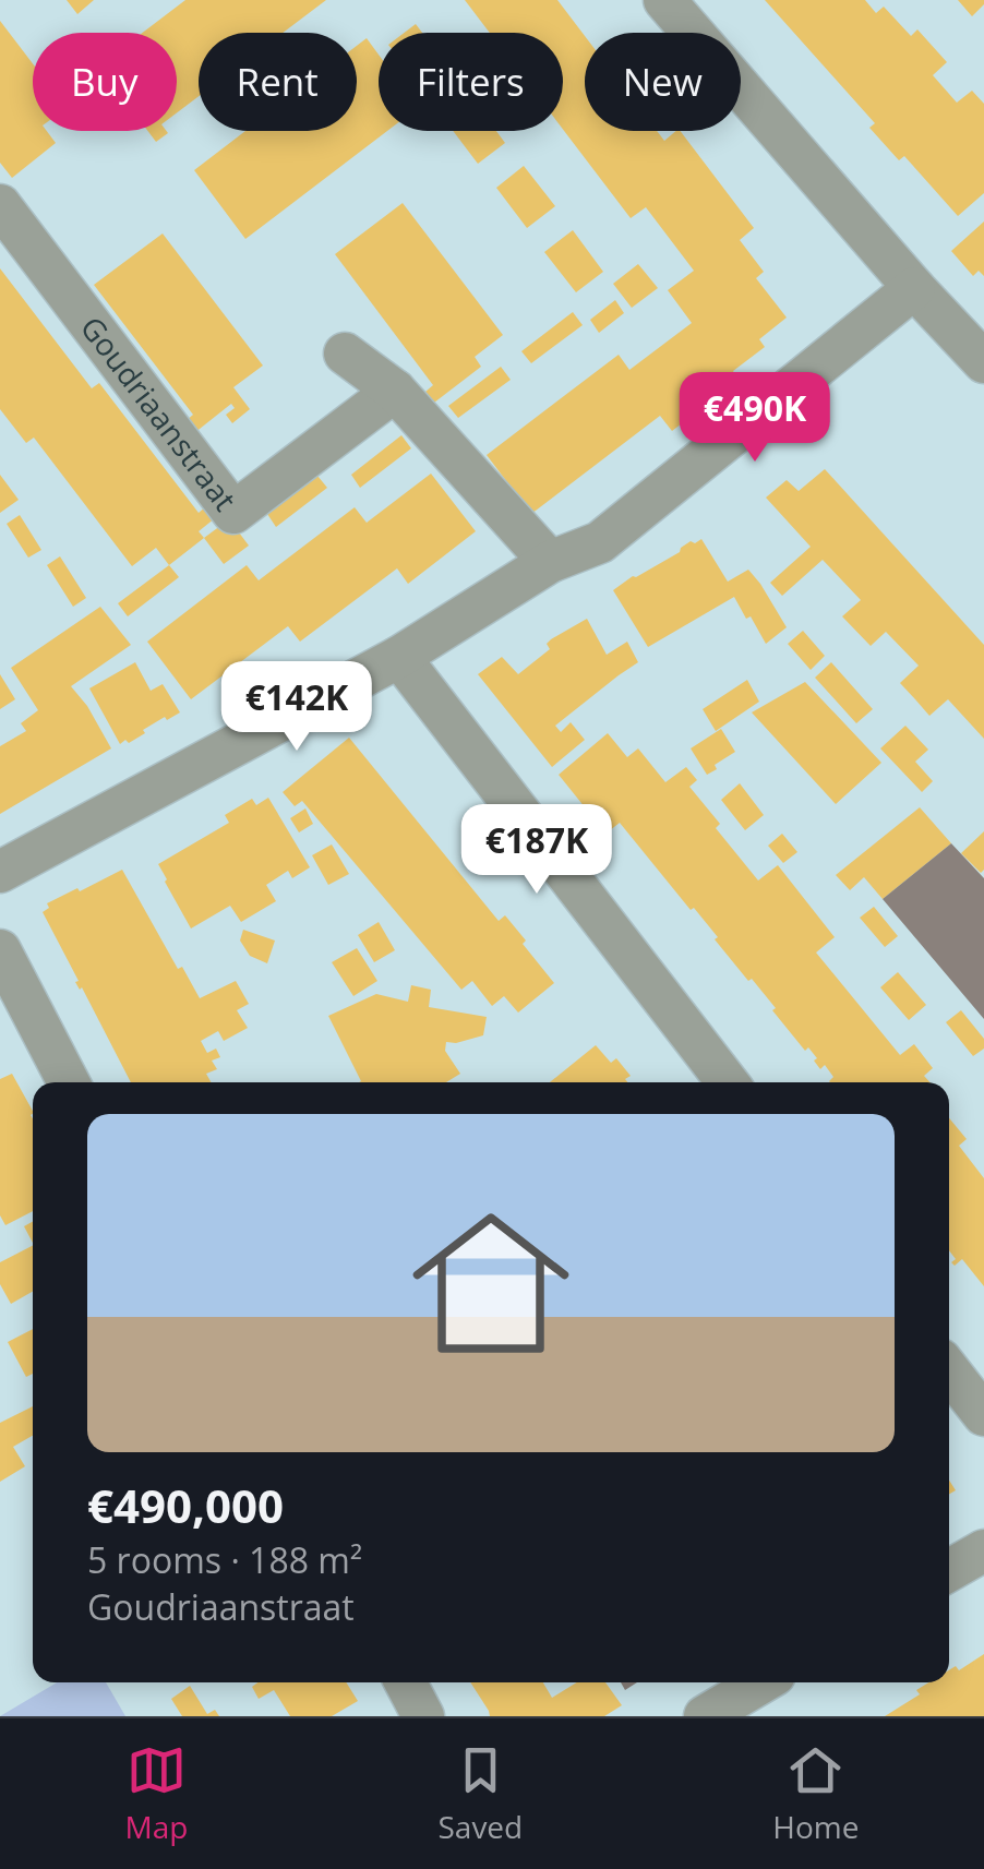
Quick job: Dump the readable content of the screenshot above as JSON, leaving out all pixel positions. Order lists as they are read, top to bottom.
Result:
{
  "streets": {
    "street": ["Goudriaanstraat"]
  },
  "page": {
    "chip": [
      "Buy",
      "Rent",
      "Filters",
      "New"
    ],
    "price": ["€490K", "€142K", "€187K"],
    "list": [
      {
        "name": "€490,000",
        "note": "5 rooms · 188 m² · Goudriaanstraat"
      }
    ],
    "tabs": ["Map", "Saved", "Home"]
  }
}
